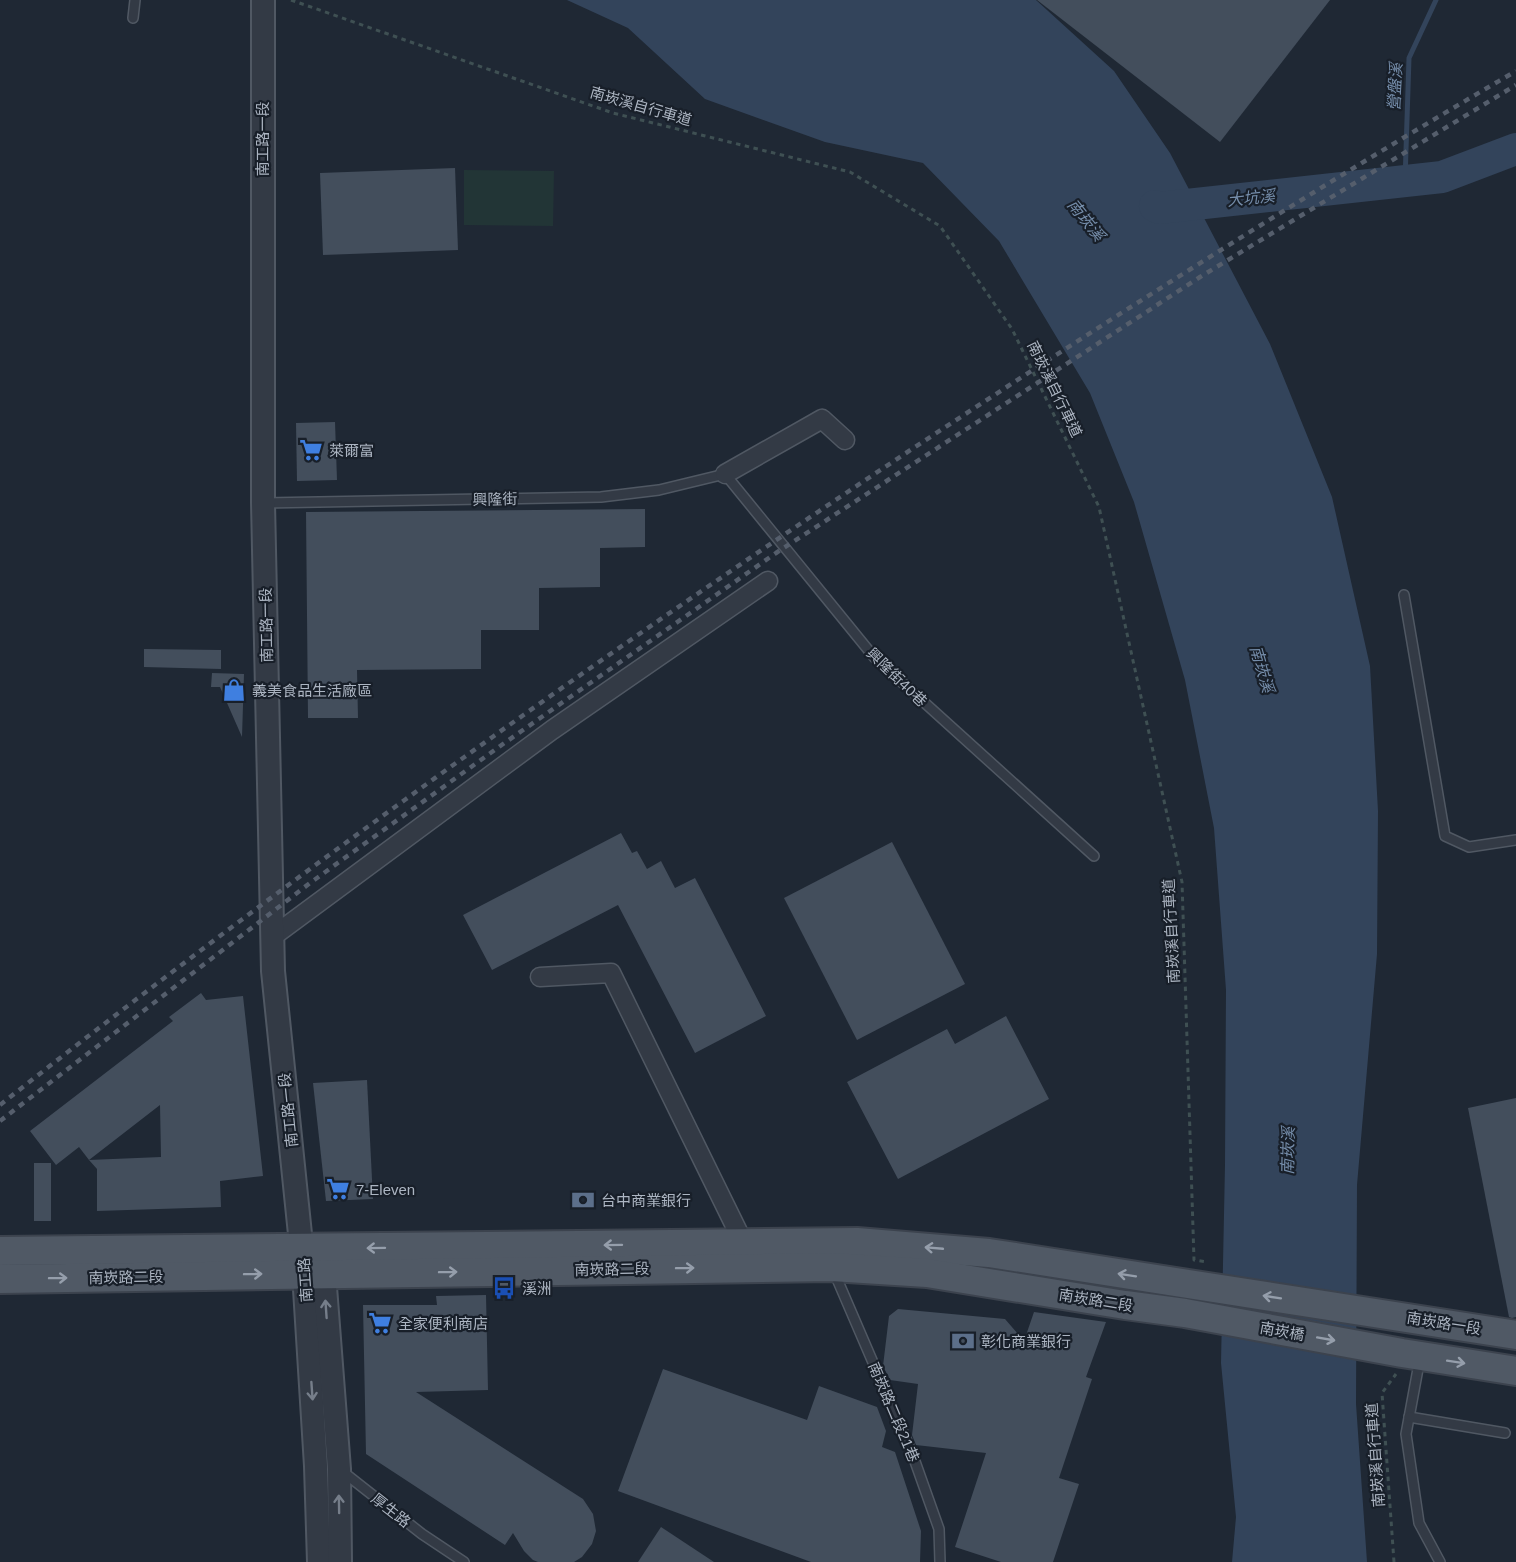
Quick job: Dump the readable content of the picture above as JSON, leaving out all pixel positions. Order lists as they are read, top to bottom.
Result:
{
  "streets": {
    "main road": ["南崁路二段", "南崁路一段", "南崁橋"],
    "street": ["南工路一段", "南工路"],
    "lane": [
      "興隆街",
      "興隆街40巷",
      "南崁路二段21巷",
      "厚生路"
    ],
    "path": ["南崁溪自行車道"]
  },
  "crossings": [
    ["南崁溪自行車道", "南崁路二段"],
    ["南崁溪自行車道", "南崁橋"],
    ["南工路一段", "興隆街"],
    ["南工路一段", "南崁路二段"],
    ["南工路一段", "南工路"],
    ["興隆街", "興隆街40巷"],
    ["南崁路二段", "南工路"],
    ["南崁路二段", "南崁橋"],
    ["南崁路二段", "南崁路二段21巷"],
    ["南工路", "厚生路"],
    ["南崁路一段", "南崁橋"]
  ],
  "water": ["營盤溪", "大坑溪", "南崁溪"],
  "places": {
    "supermarket": ["萊爾富", "7-Eleven", "全家便利商店"],
    "shop": ["義美食品生活廠區"],
    "bank": ["台中商業銀行", "彰化商業銀行"],
    "bus stop": ["溪洲"]
  }
}
